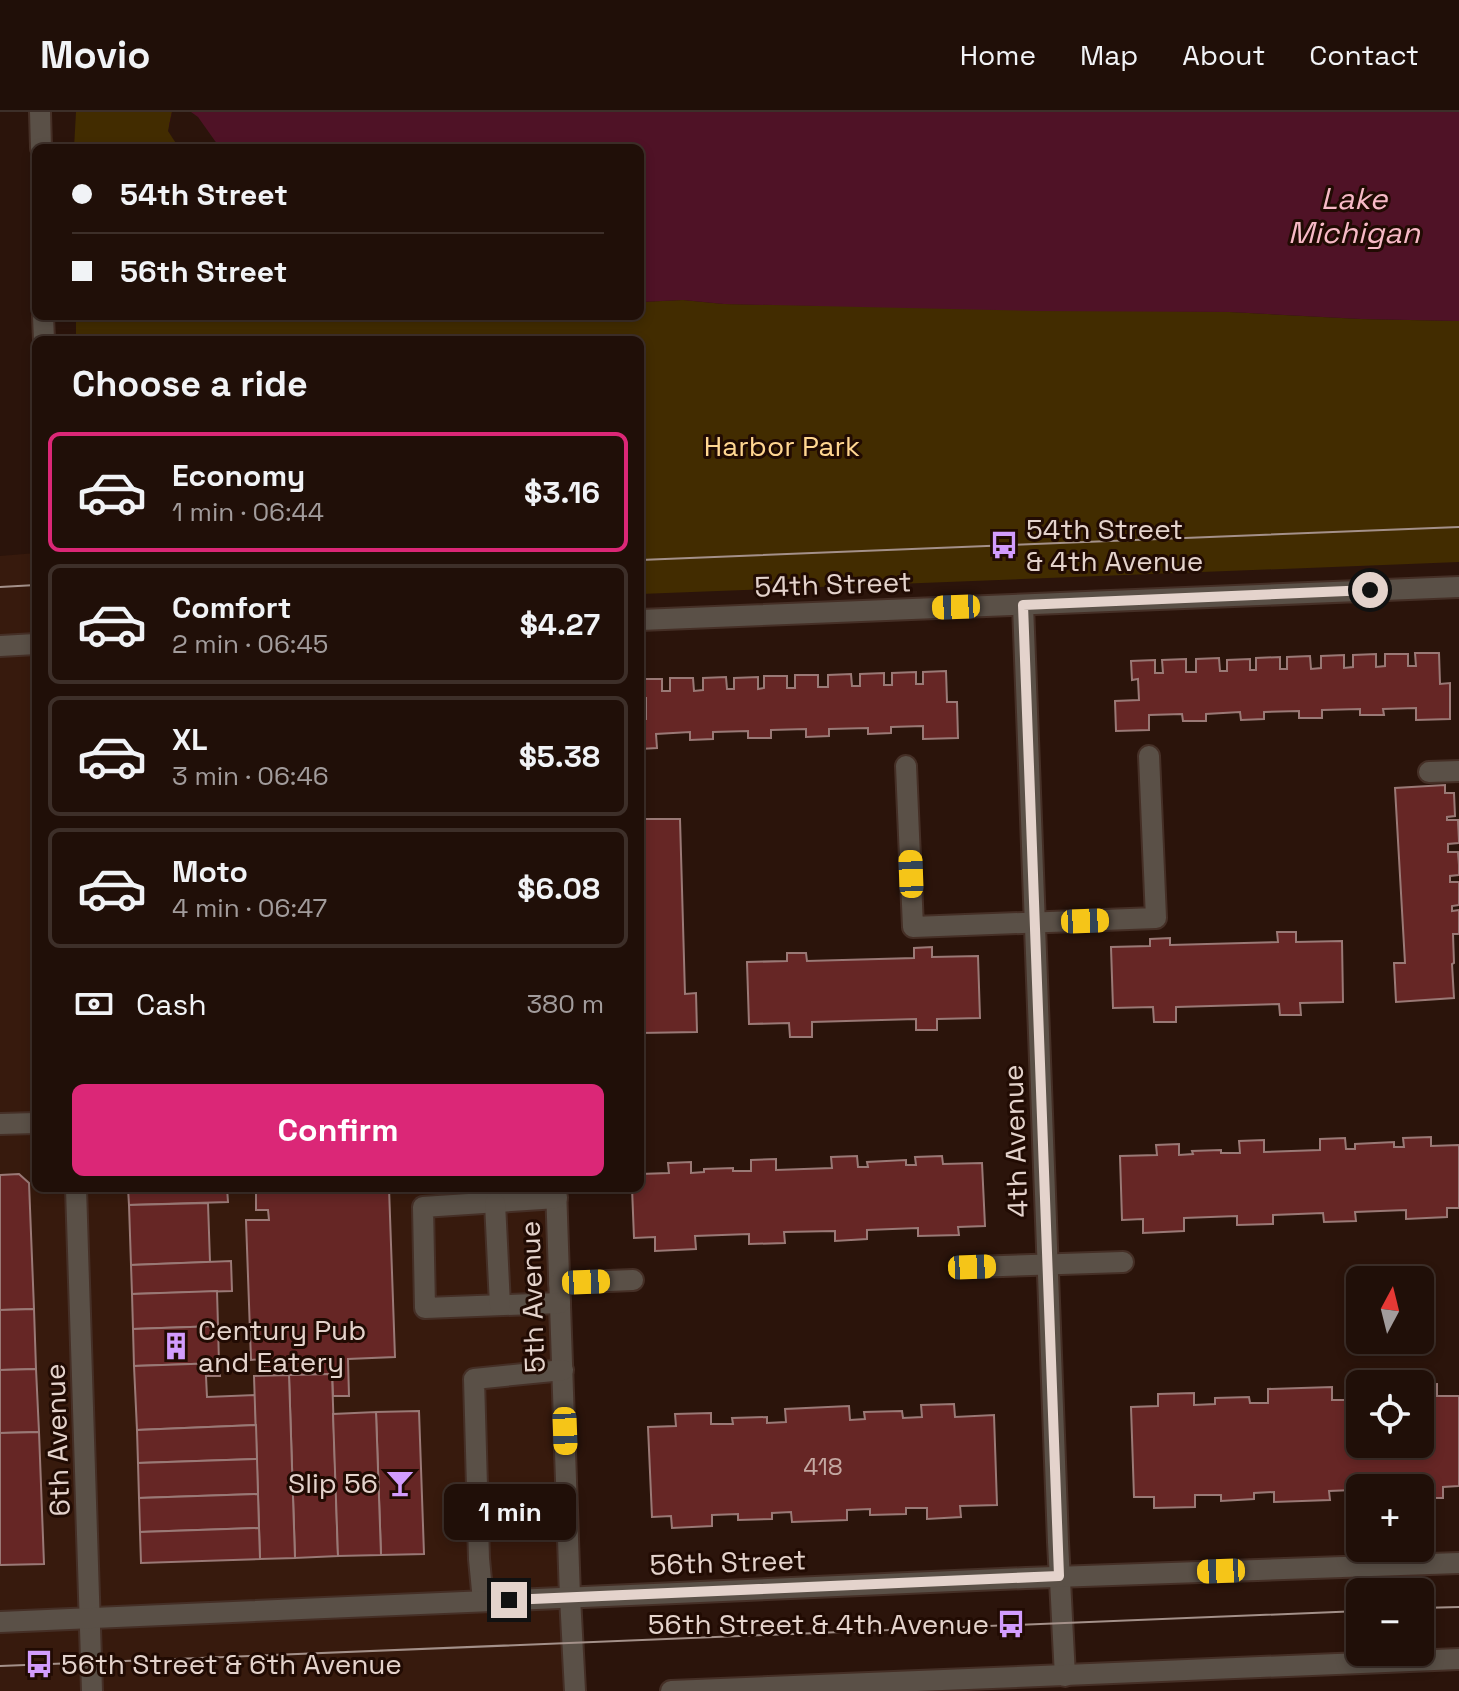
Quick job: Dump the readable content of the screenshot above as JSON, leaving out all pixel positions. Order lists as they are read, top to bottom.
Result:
{
  "streets": {
    "street": [
      "54th Street",
      "4th Avenue",
      "5th Avenue",
      "6th Avenue",
      "56th Street"
    ]
  },
  "crossings": [
    ["54th Street", "4th Avenue"],
    ["4th Avenue", "56th Street"],
    ["5th Avenue", "56th Street"],
    ["6th Avenue", "56th Street"]
  ],
  "water": ["Lake Michigan"],
  "parks": ["Harbor Park"],
  "places": {
    "bus stop": ["54th Street & 4th Avenue", "56th Street & 4th Avenue", "56th Street & 6th Avenue"],
    "building": ["Century Pub and Eatery"],
    "bar": ["Slip 56"]
  },
  "house_numbers": ["418"],
  "north": "top",
  "page": {
    "header": "Movio",
    "nav": [
      "Home",
      "Map",
      "About",
      "Contact"
    ],
    "banner": ["54th Street", "56th Street"],
    "heading": "Choose a ride",
    "list": [
      {
        "name": "Economy",
        "note": "1 min · 06:44",
        "value": "$3.16"
      },
      {
        "name": "Comfort",
        "note": "2 min · 06:45",
        "value": "$4.27"
      },
      {
        "name": "XL",
        "note": "3 min · 06:46",
        "value": "$5.38"
      },
      {
        "name": "Moto",
        "note": "4 min · 06:47",
        "value": "$6.08"
      }
    ],
    "pay": ["Cash", "380 m"],
    "buttons": "Confirm",
    "map_buttons": ["+", "−"],
    "bubble": "1 min"
  }
}
